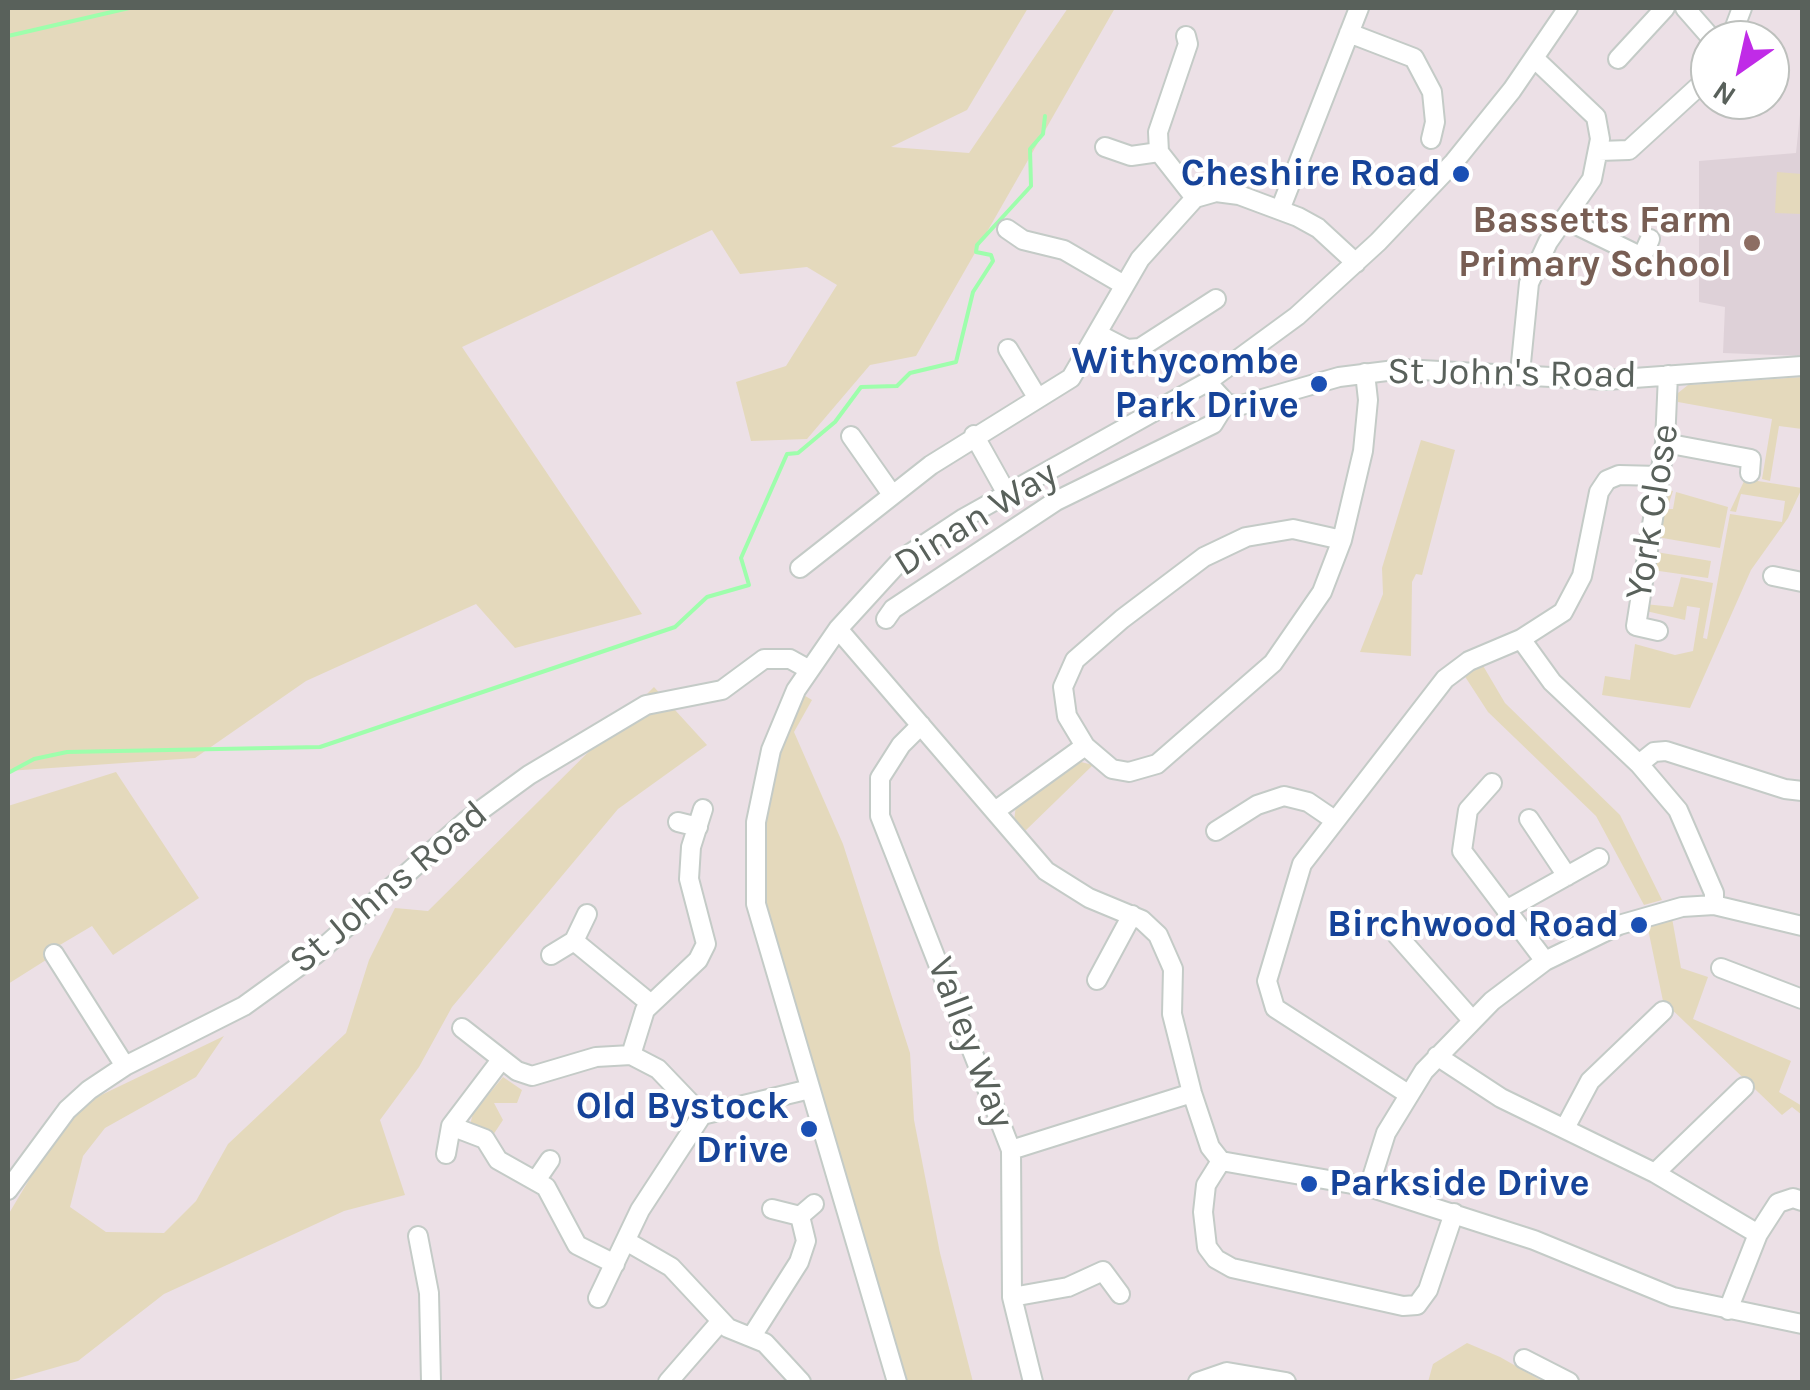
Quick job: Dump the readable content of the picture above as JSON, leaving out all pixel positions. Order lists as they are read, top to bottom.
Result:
{
  "streets": {
    "street": [
      "St John's Road",
      "York Close",
      "Dinan Way",
      "St Johns Road",
      "Valley Way"
    ]
  },
  "crossings": [
    ["St John's Road", "York Close"],
    ["Dinan Way", "St Johns Road"]
  ],
  "places": [
    "Cheshire Road",
    "Bassetts Farm Primary School",
    "Withycombe Park Drive",
    "Birchwood Road",
    "Old Bystock Drive",
    "Parkside Drive"
  ],
  "north": "bottom left"
}
